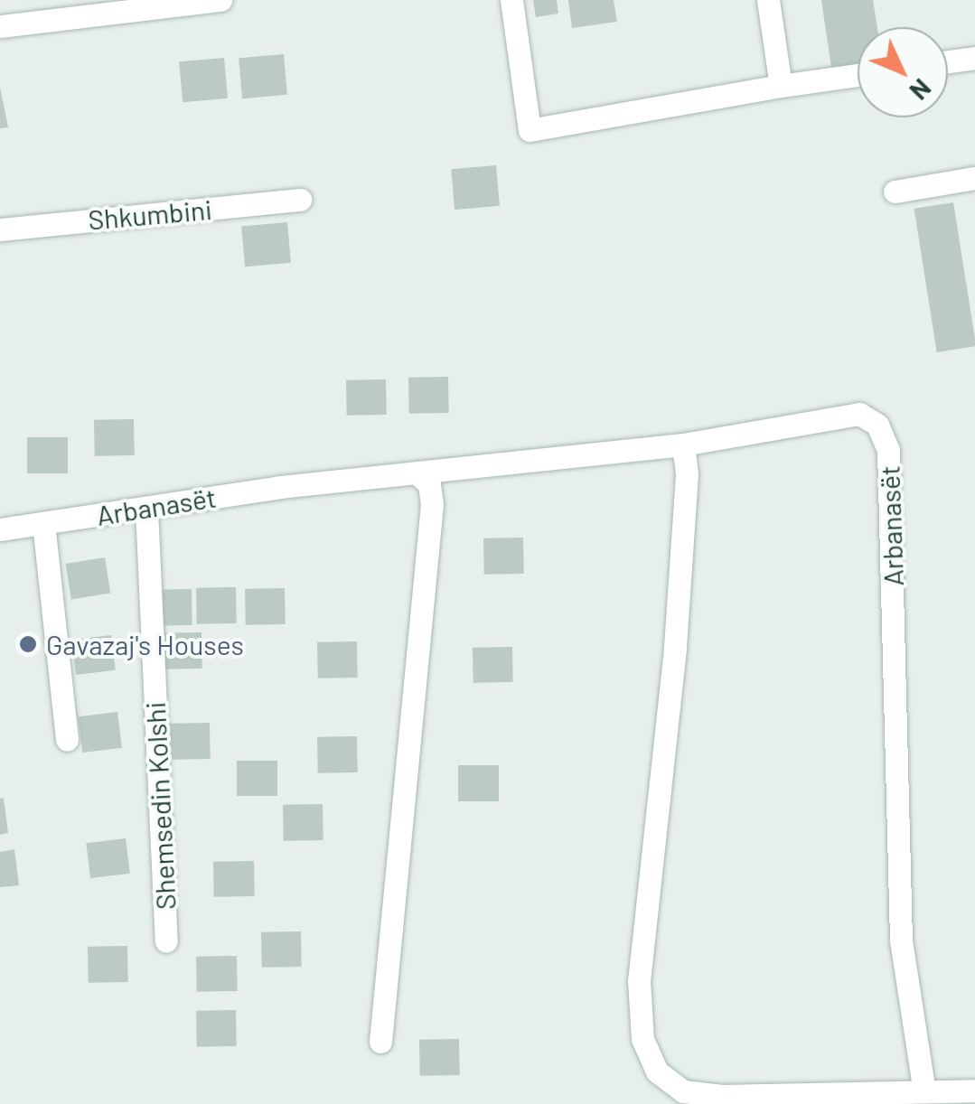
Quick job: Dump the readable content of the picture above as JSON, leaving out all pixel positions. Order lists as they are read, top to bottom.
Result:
{
  "streets": {
    "street": ["Shkumbini", "Arbanasët", "Shemsedin Kolshi"]
  },
  "crossings": [
    ["Arbanasët", "Shemsedin Kolshi"]
  ],
  "places": ["Gavazaj's Houses"],
  "north": "bottom right"
}
